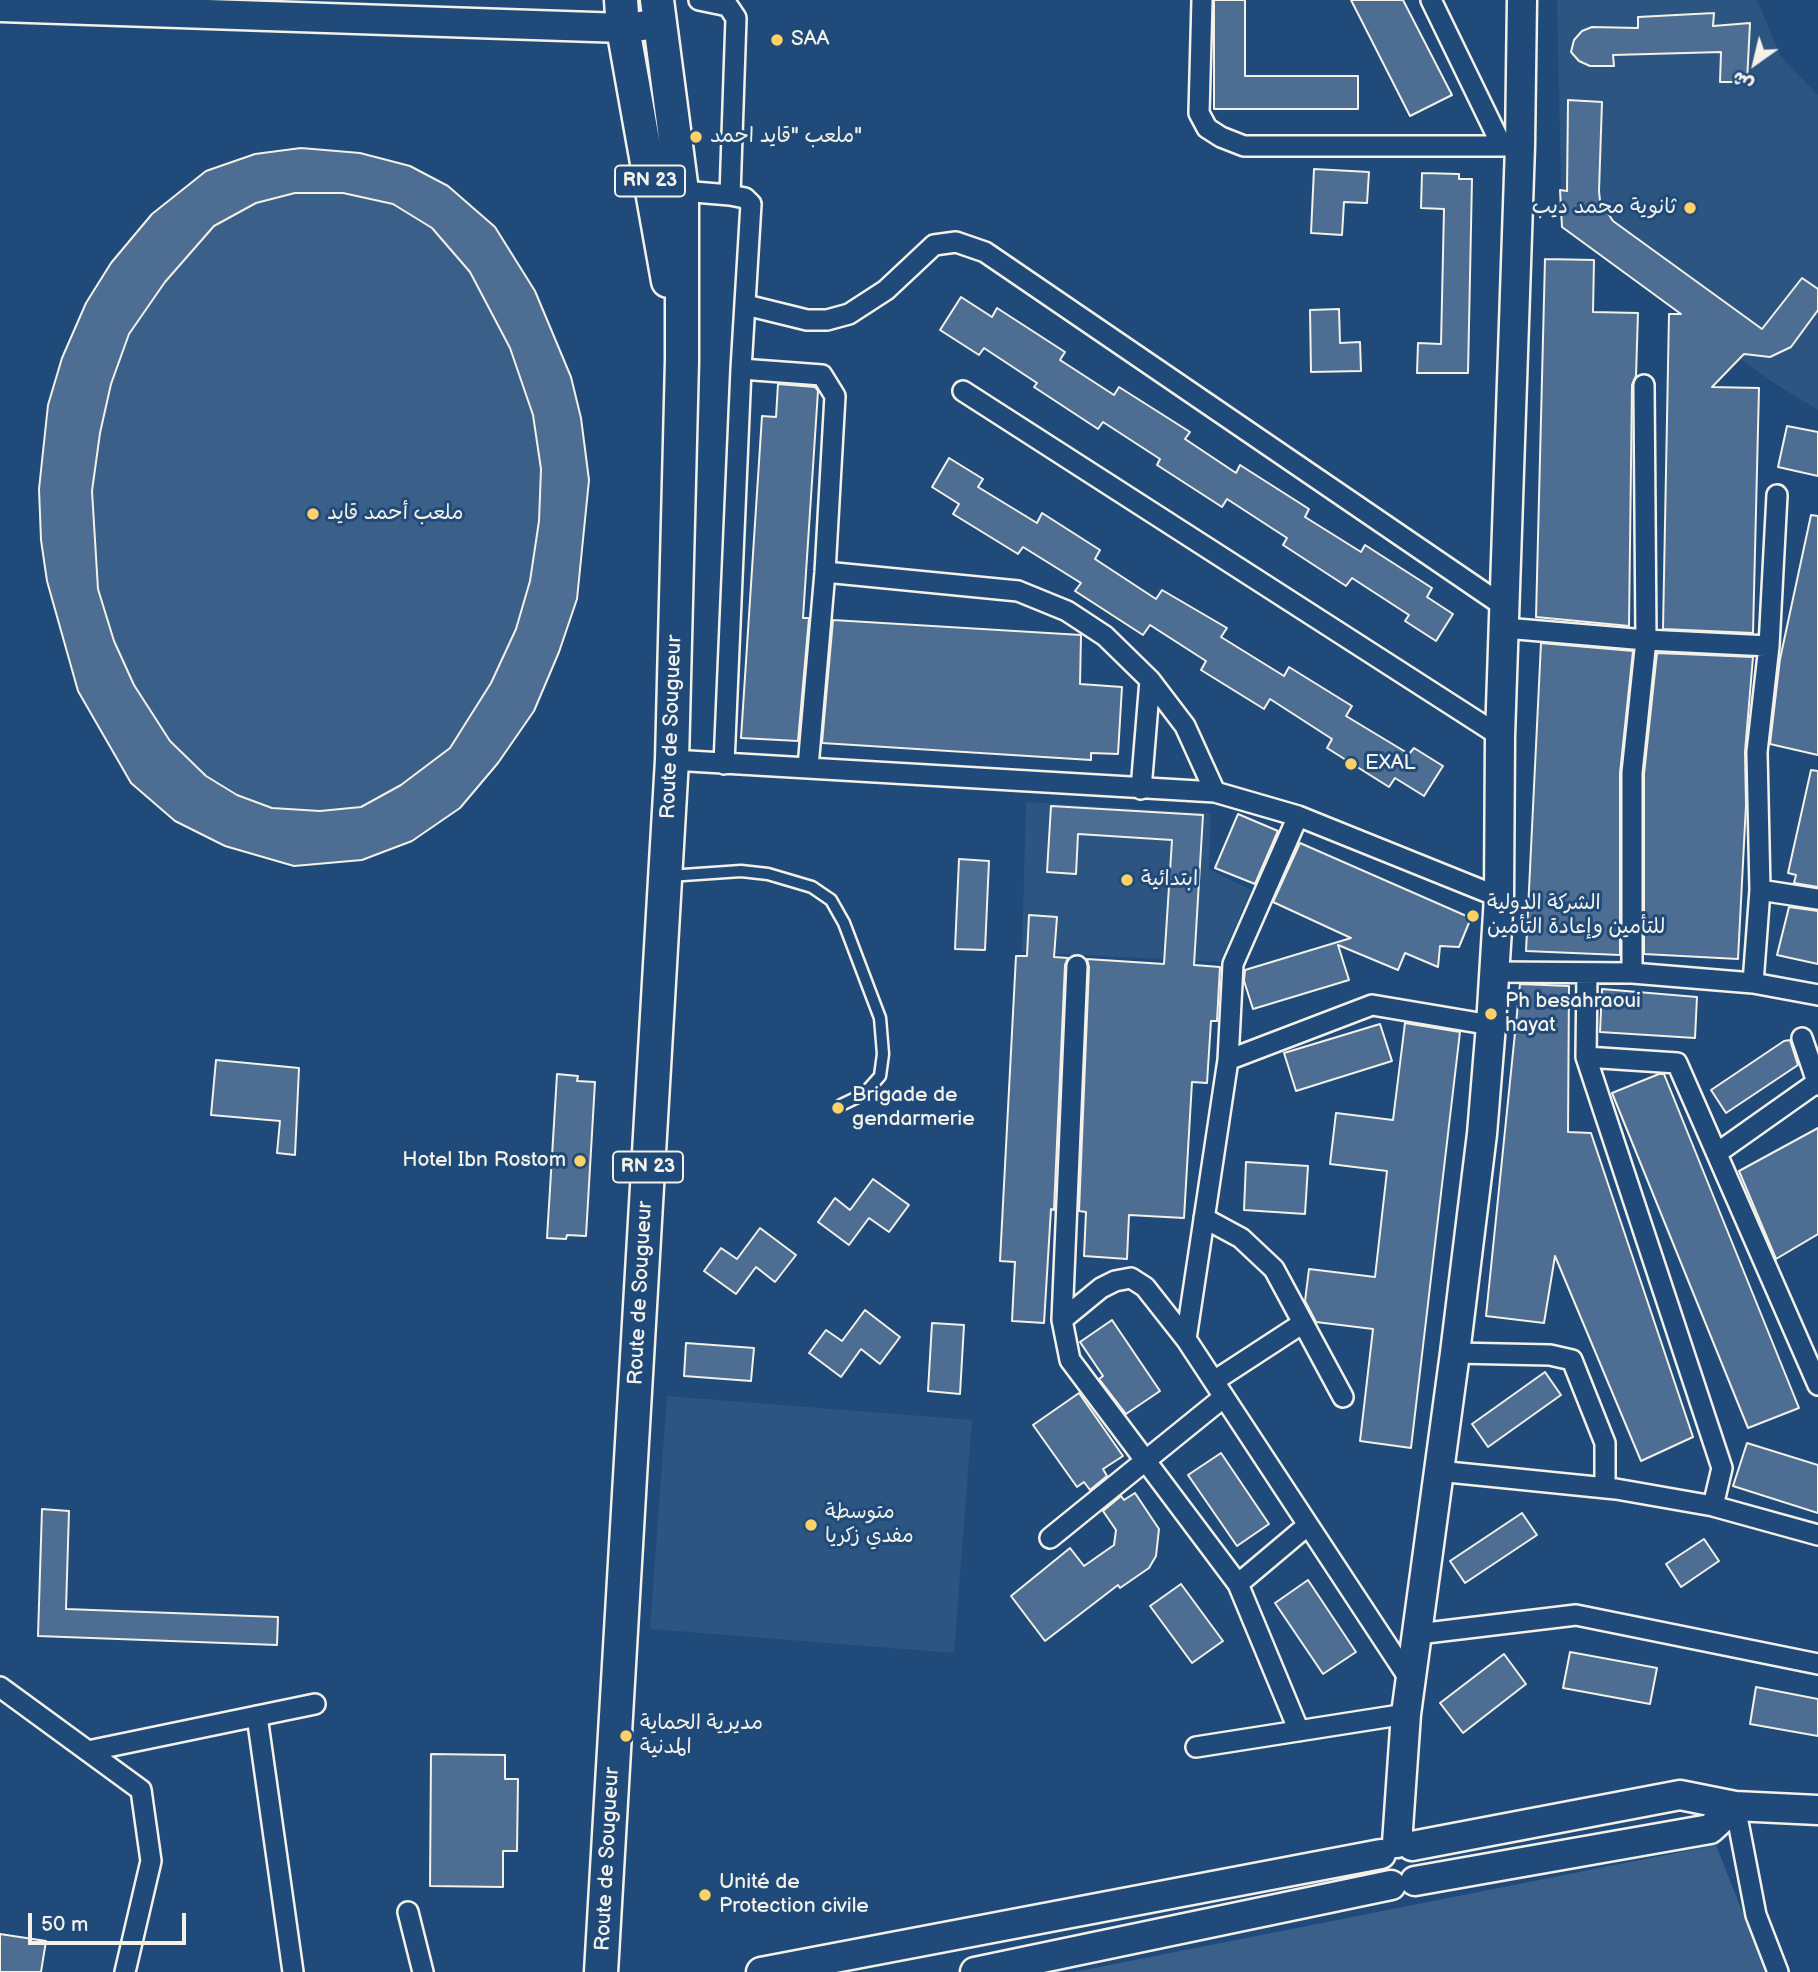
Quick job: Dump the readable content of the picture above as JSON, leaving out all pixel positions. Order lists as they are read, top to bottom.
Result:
{
  "streets": {
    "main road": ["RN 23", "Route de Sougueur"]
  },
  "crossings": [
    ["RN 23", "Route de Sougueur"]
  ],
  "places": [
    "SAA",
    "ملعب \"قايد احمد\"",
    "ثانوية محمد ديب",
    "ملعب أحمد قايد",
    "EXAL",
    "ابتدائية",
    "الشركة الدولية للتأمين وإعادة التأمين",
    "Ph besahraoui hayat",
    "Brigade de gendarmerie",
    "Hotel Ibn Rostom",
    "متوسطة مفدي زكريا",
    "مديرية الحماية المدنية",
    "Unité de Protection civile"
  ],
  "scale_bar": "50 m",
  "north": "bottom left"
}
